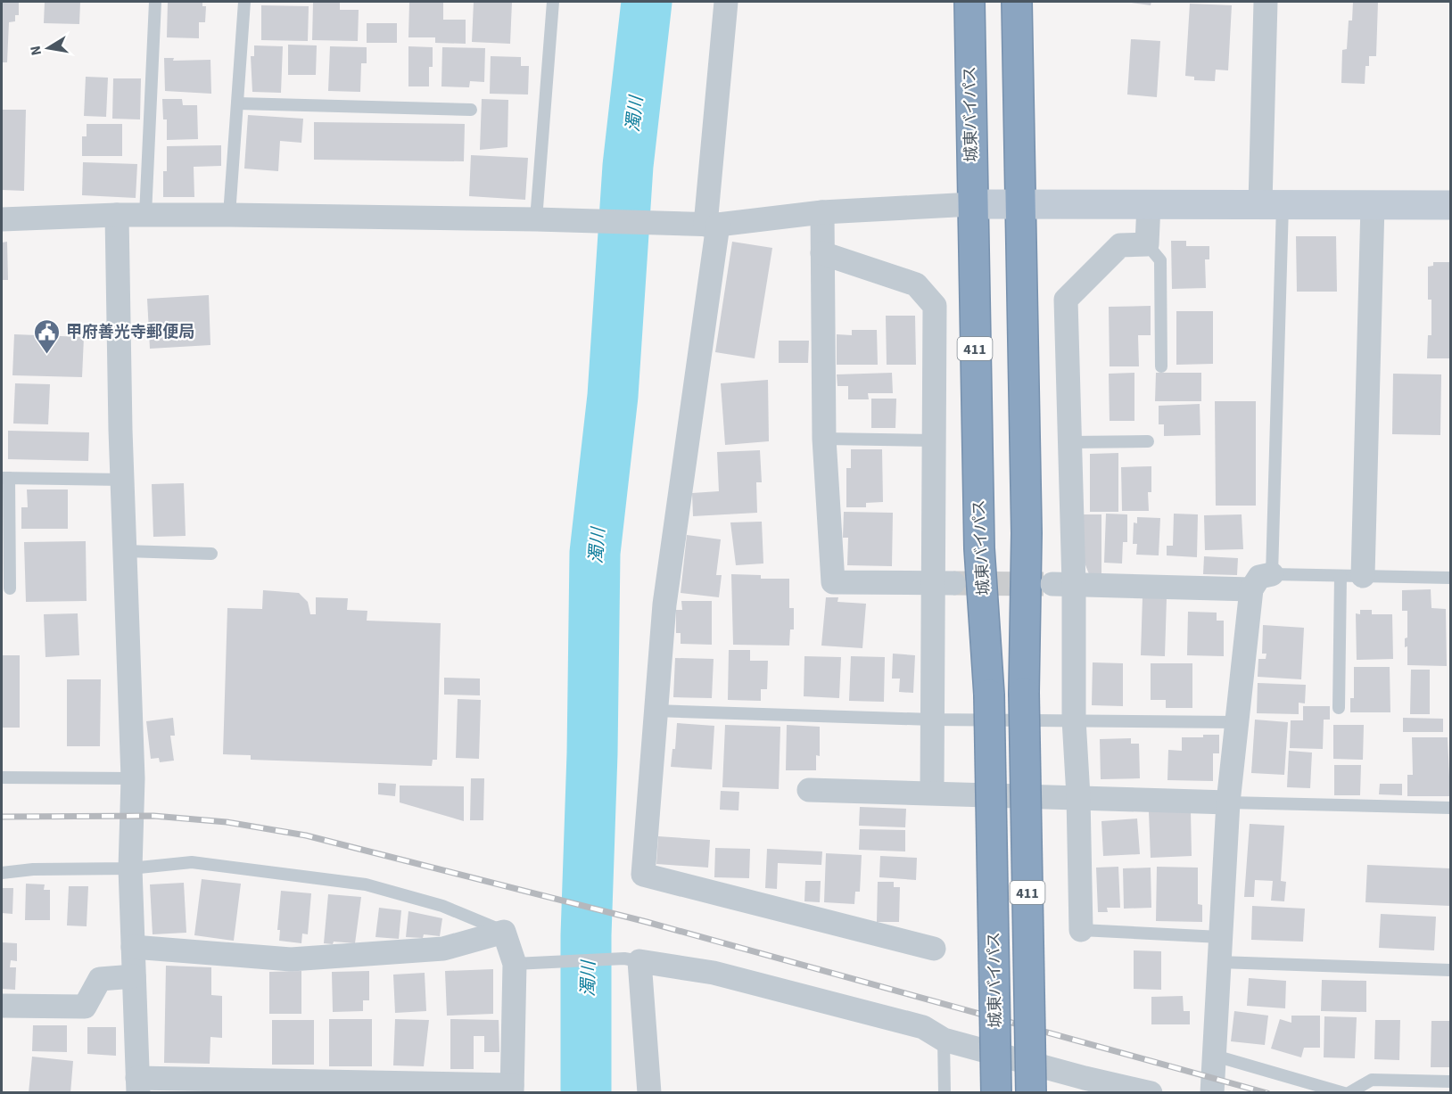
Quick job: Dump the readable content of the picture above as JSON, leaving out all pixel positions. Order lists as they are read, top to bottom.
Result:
{
  "streets": {
    "highway": ["城東バイパス", "411"]
  },
  "water": ["濁川"],
  "places": {
    "public building": ["甲府善光寺郵便局"]
  },
  "north": "left"
}
